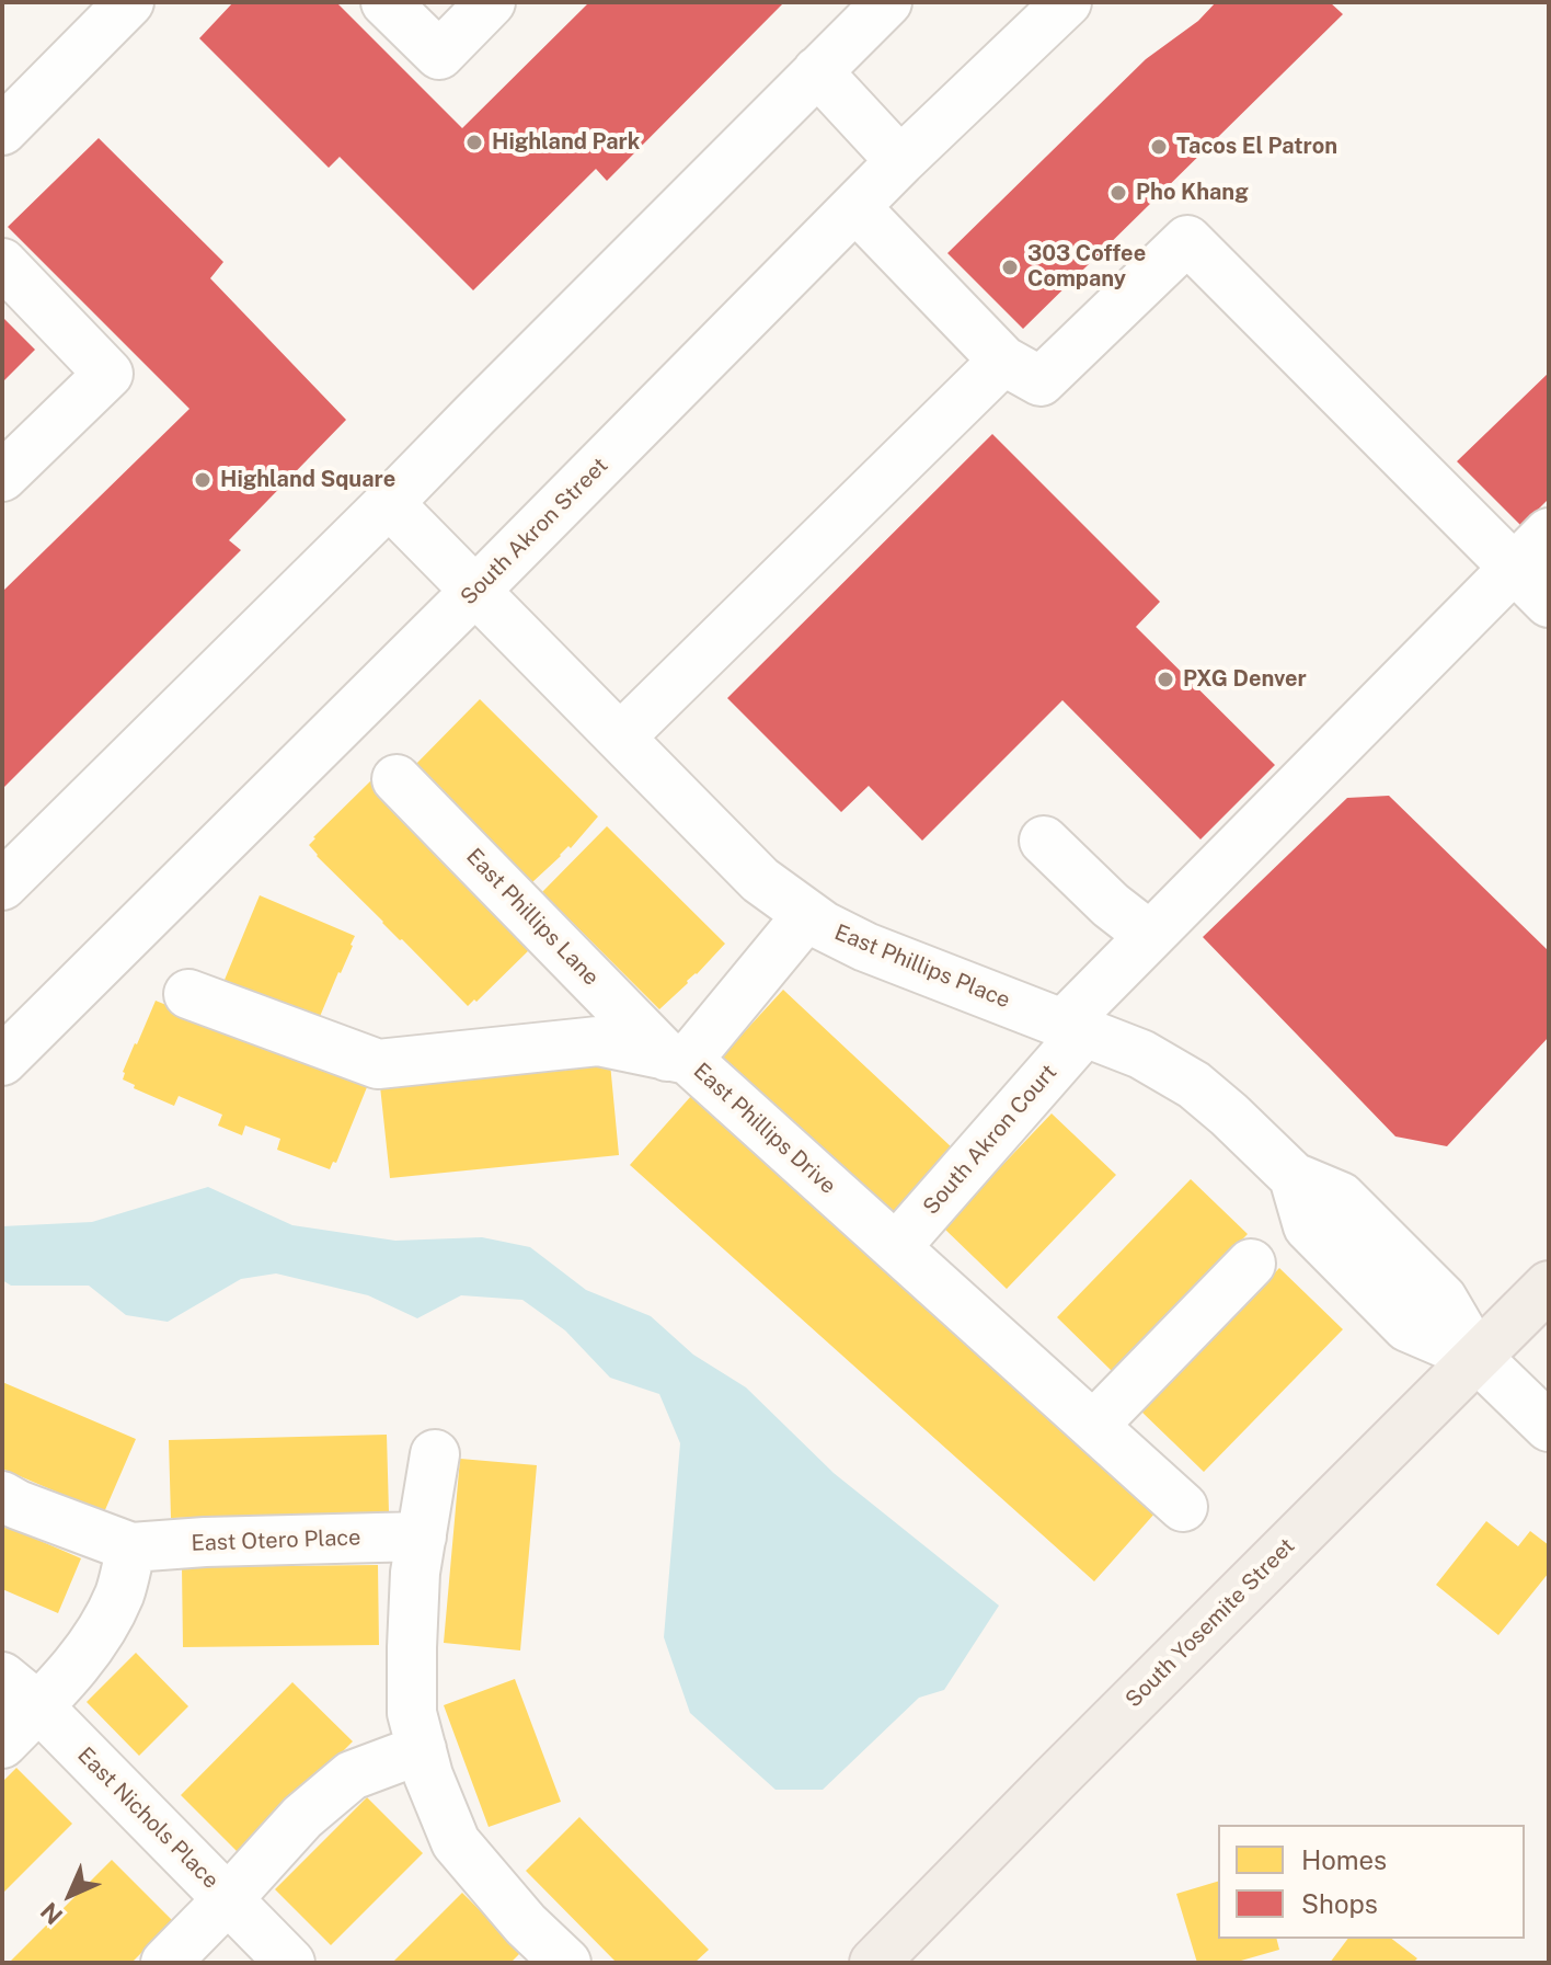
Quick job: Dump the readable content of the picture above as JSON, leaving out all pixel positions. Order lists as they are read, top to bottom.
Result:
{
  "streets": {
    "main road": ["South Yosemite Street"],
    "street": [
      "South Akron Street",
      "East Phillips Lane",
      "East Phillips Place",
      "East Phillips Drive",
      "South Akron Court",
      "East Otero Place",
      "East Nichols Place"
    ]
  },
  "crossings": [
    ["South Akron Street", "East Phillips Place"],
    ["East Phillips Lane", "East Phillips Drive"],
    ["East Phillips Place", "South Akron Court"],
    ["East Phillips Place", "South Yosemite Street"],
    ["East Phillips Drive", "South Akron Court"]
  ],
  "places": [
    "Highland Park",
    "Tacos El Patron",
    "Pho Khang",
    "303 Coffee Company",
    "Highland Square",
    "PXG Denver"
  ],
  "legend": ["Homes", "Shops"],
  "north": "bottom left"
}
